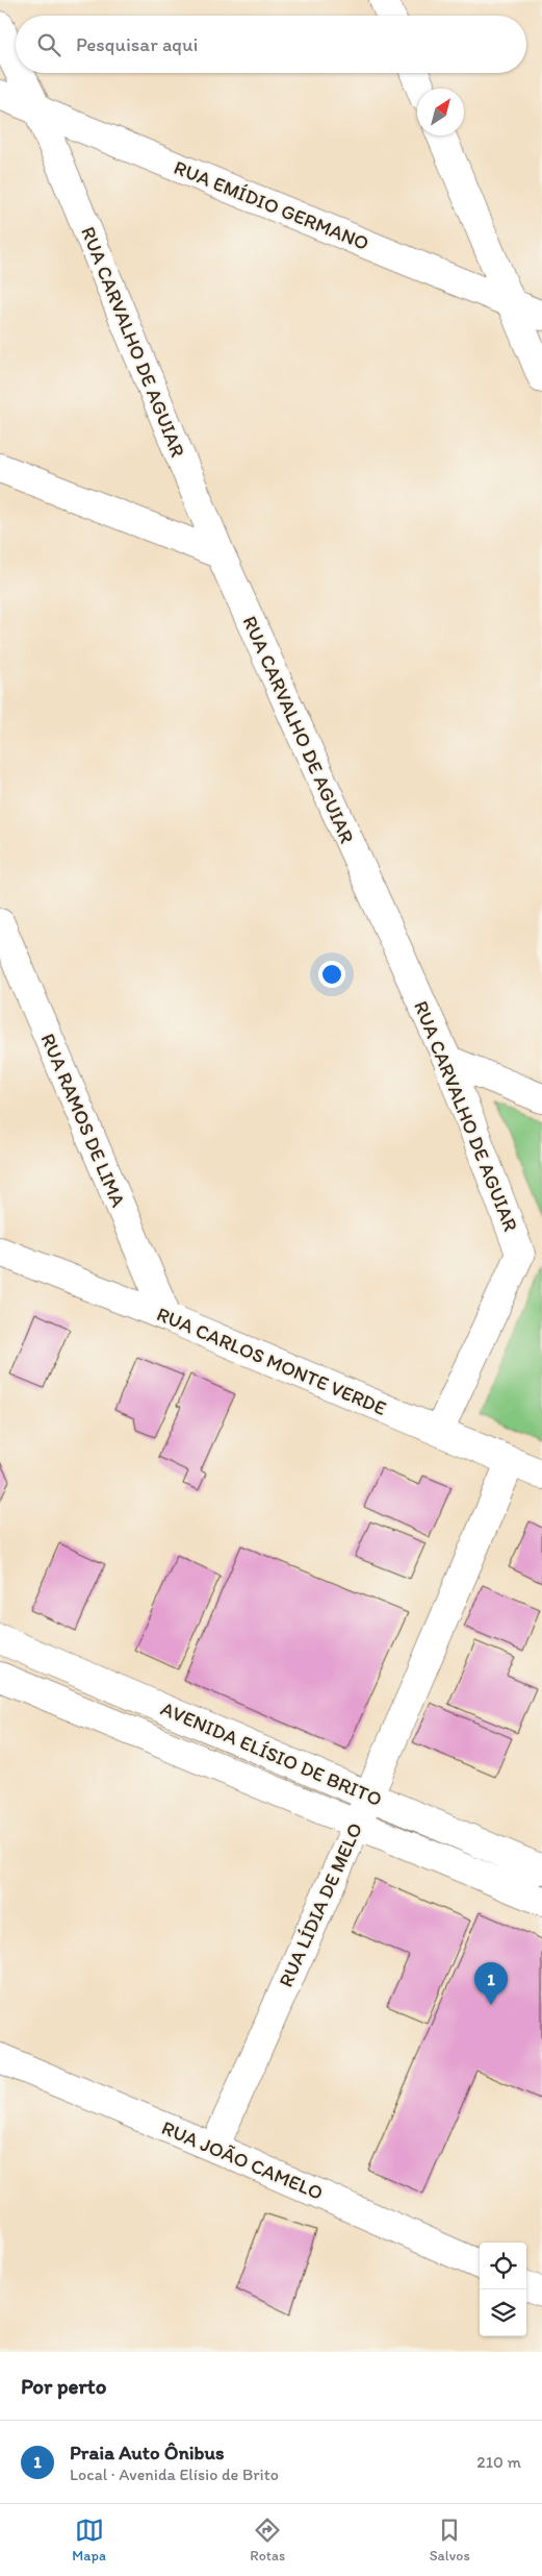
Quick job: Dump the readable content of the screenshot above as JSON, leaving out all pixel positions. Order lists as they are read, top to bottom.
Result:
{
  "streets": {
    "street": [
      "RUA EMÍDIO GERMANO",
      "RUA CARVALHO DE AGUIAR",
      "RUA RAMOS DE LIMA",
      "RUA CARLOS MONTE VERDE",
      "AVENIDA ELÍSIO DE BRITO",
      "RUA LÍDIA DE MELO",
      "RUA JOÃO CAMELO"
    ]
  },
  "crossings": [
    ["RUA EMÍDIO GERMANO", "RUA CARVALHO DE AGUIAR"],
    ["RUA CARVALHO DE AGUIAR", "RUA CARLOS MONTE VERDE"],
    ["RUA RAMOS DE LIMA", "RUA CARLOS MONTE VERDE"],
    ["RUA CARLOS MONTE VERDE", "RUA LÍDIA DE MELO"],
    ["AVENIDA ELÍSIO DE BRITO", "RUA LÍDIA DE MELO"],
    ["RUA LÍDIA DE MELO", "RUA JOÃO CAMELO"]
  ],
  "north": "top right",
  "page": {
    "search": "Pesquisar aqui",
    "pins": "1",
    "heading": "Por perto",
    "list": [
      {
        "mark": "1",
        "name": "Praia Auto Ônibus",
        "note": "Local · Avenida Elísio de Brito",
        "value": "210 m"
      }
    ],
    "nav": ["Mapa", "Rotas", "Salvos"]
  }
}
